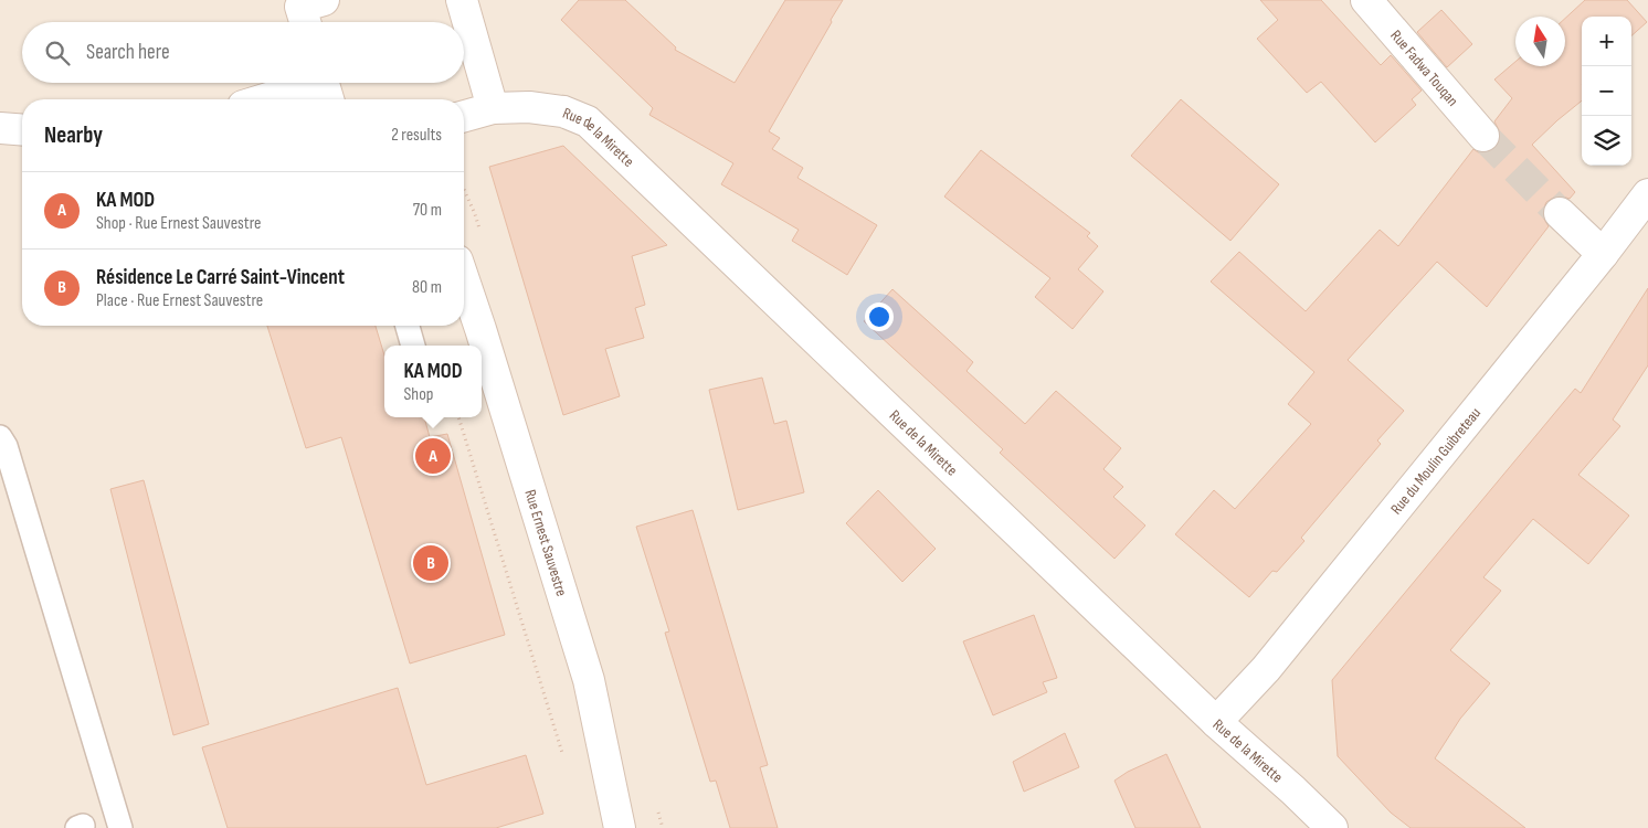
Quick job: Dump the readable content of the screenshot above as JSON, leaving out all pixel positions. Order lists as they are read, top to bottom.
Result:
{
  "streets": {
    "street": [
      "Rue Fadwa Touqan",
      "Rue de la Mirette",
      "Rue du Moulin Guibreteau",
      "Rue Ernest Sauvestre"
    ]
  },
  "crossings": [
    ["Rue de la Mirette", "Rue du Moulin Guibreteau"]
  ],
  "north": "top",
  "page": {
    "map_buttons": ["+", "−"],
    "search": "Search here",
    "heading": ["Nearby", "2 results"],
    "list": [
      {
        "mark": "A",
        "name": "KA MOD",
        "note": "Shop · Rue Ernest Sauvestre",
        "value": "70 m"
      },
      {
        "mark": "B",
        "name": "Résidence Le Carré Saint-Vincent",
        "note": "Place · Rue Ernest Sauvestre",
        "value": "80 m"
      }
    ],
    "popup": ["KA MOD", "Shop"],
    "pins": ["A", "B"]
  }
}
